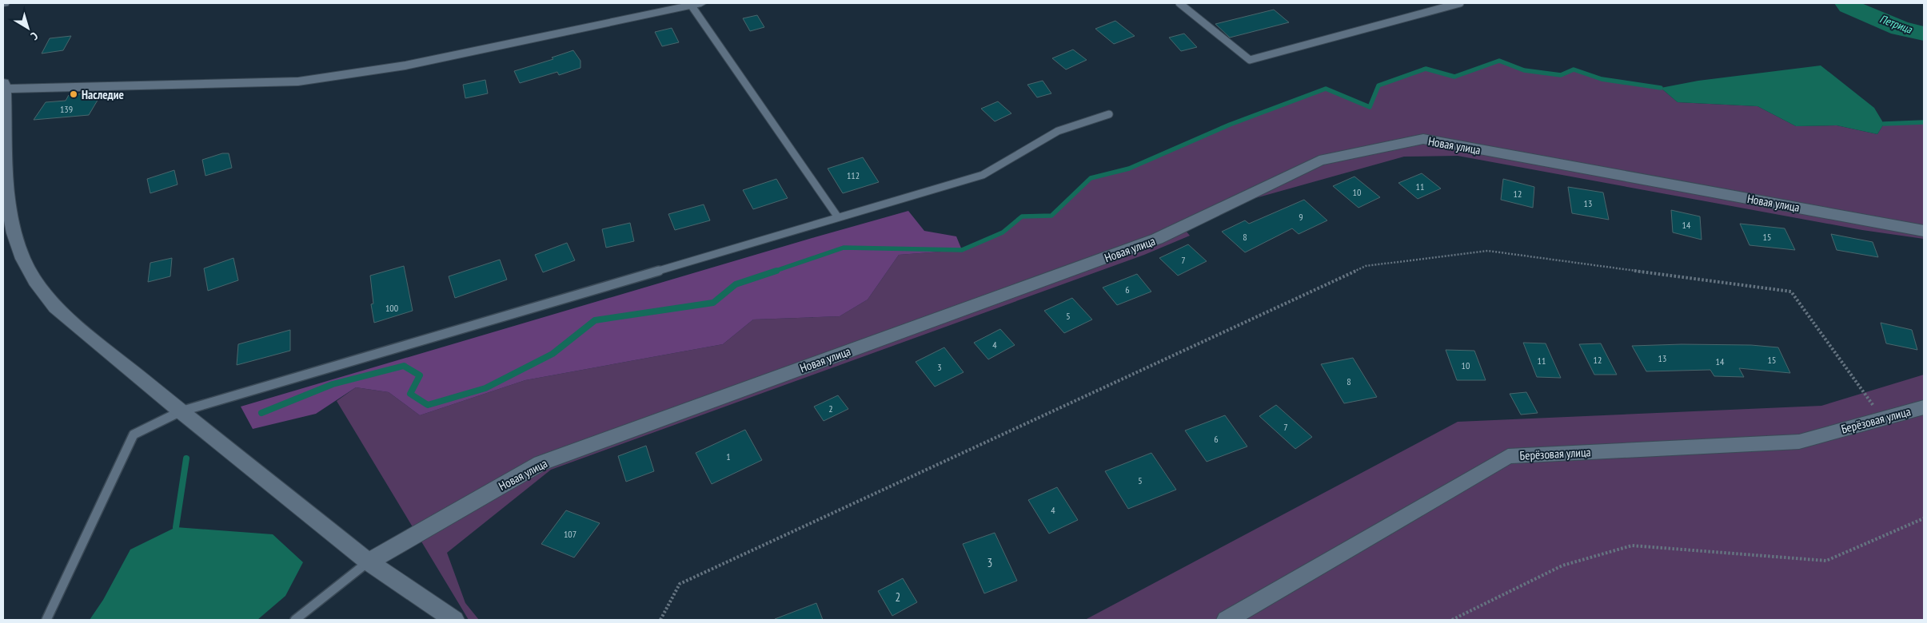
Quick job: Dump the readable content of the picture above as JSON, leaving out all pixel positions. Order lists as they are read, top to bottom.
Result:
{
  "streets": {
    "street": ["Новая улица", "Берёзовая улица"]
  },
  "water": ["Петрица"],
  "places": ["Наследие"],
  "house_numbers": [
    "139",
    "112",
    "11",
    "10",
    "12",
    "13",
    "9",
    "14",
    "8",
    "15",
    "7",
    "6",
    "100",
    "5",
    "4",
    "13",
    "12",
    "15",
    "11",
    "14",
    "10",
    "3",
    "8",
    "2",
    "7",
    "6",
    "1",
    "5",
    "4",
    "107",
    "3",
    "2"
  ],
  "north": "bottom right"
}
